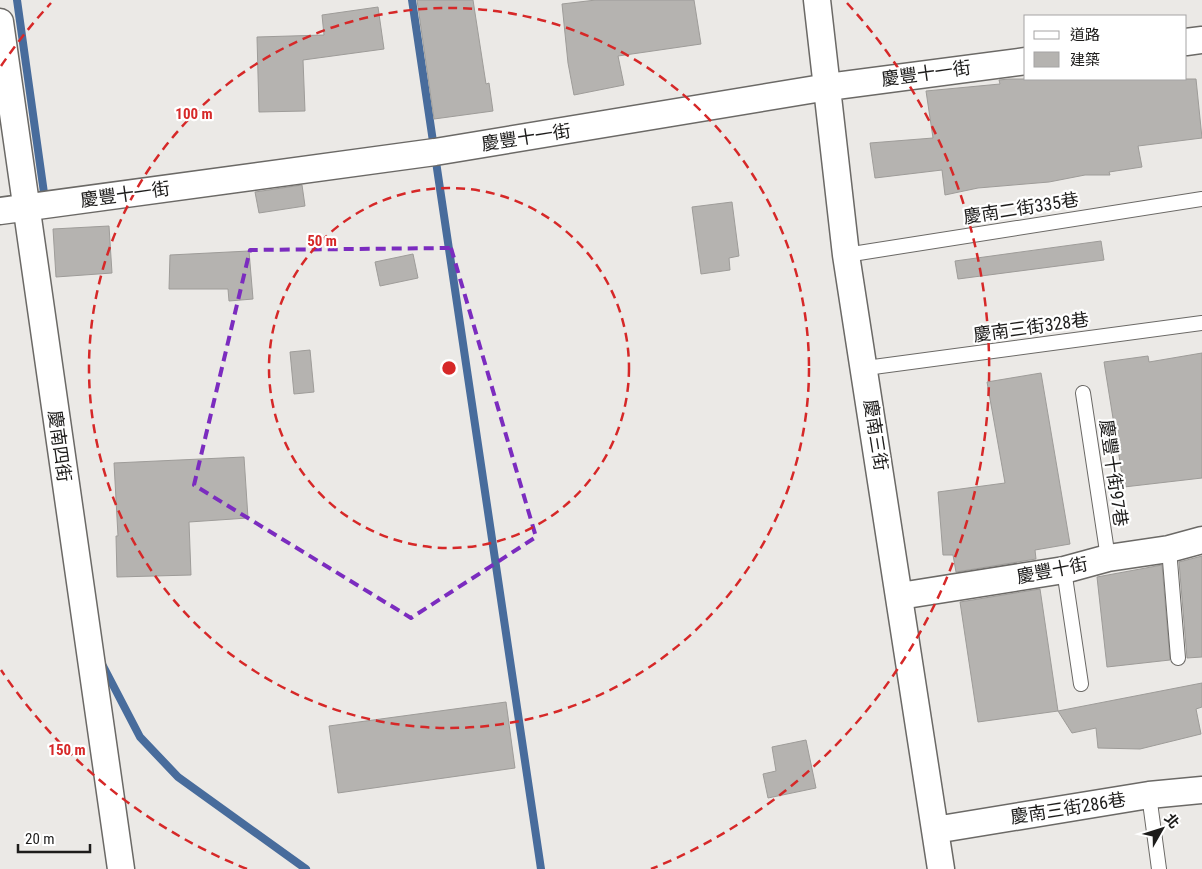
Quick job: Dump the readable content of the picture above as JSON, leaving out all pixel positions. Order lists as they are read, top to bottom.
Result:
{
  "streets": {
    "street": [
      "慶豐十一街",
      "慶南三街",
      "慶南四街",
      "慶豐十街",
      "慶南三街286巷"
    ],
    "lane": ["慶南二街335巷", "慶南三街328巷", "慶豐十街97巷"]
  },
  "crossings": [
    ["慶豐十一街", "慶南三街"],
    ["慶豐十一街", "慶南四街"],
    ["慶南二街335巷", "慶南三街"],
    ["慶南三街328巷", "慶南三街"],
    ["慶南三街", "慶豐十街"],
    ["慶南三街", "慶南三街286巷"],
    ["慶豐十街97巷", "慶豐十街"]
  ],
  "legend": ["道路", "建築"],
  "scale_bar": "20 m",
  "north": "top right",
  "rings": ["100 m", "50 m", "150 m"]
}
